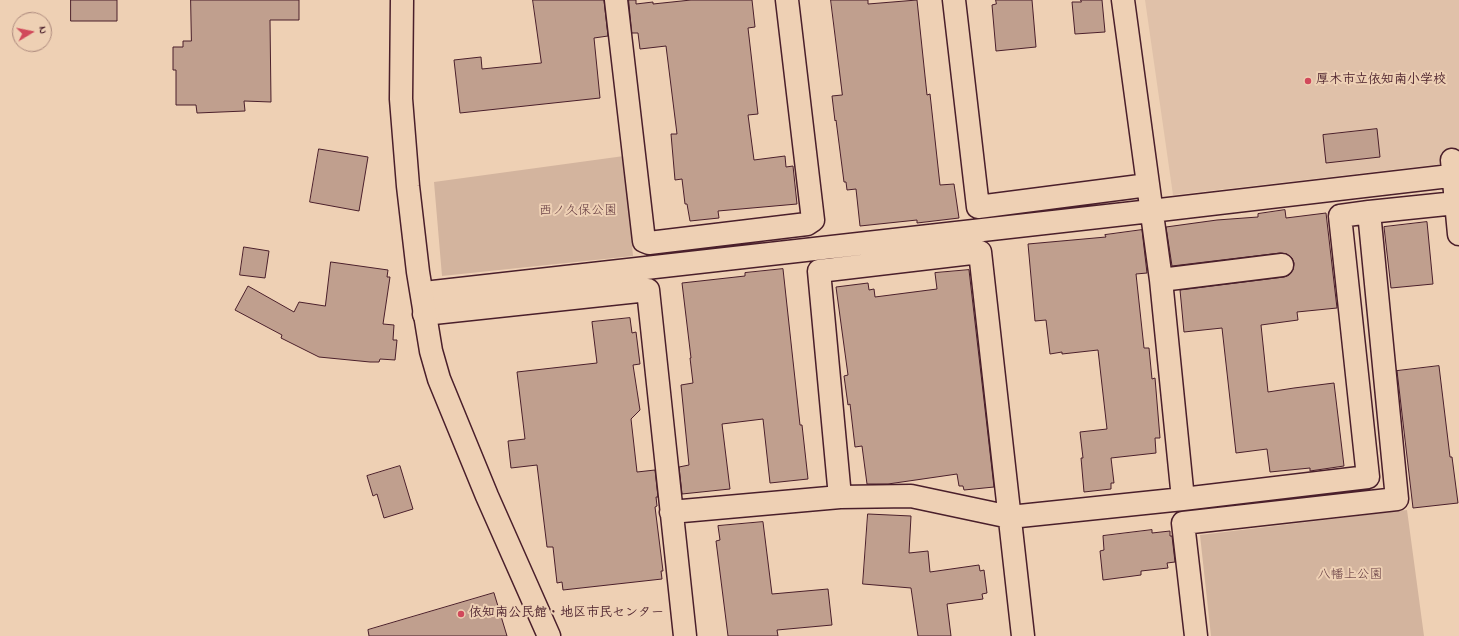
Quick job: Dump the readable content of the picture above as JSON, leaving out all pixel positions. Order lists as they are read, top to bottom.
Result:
{
  "parks": ["西ノ久保公園", "八幡上公園"],
  "places": ["厚木市立依知南小学校", "依知南公民館・地区市民センター"],
  "north": "right"
}
